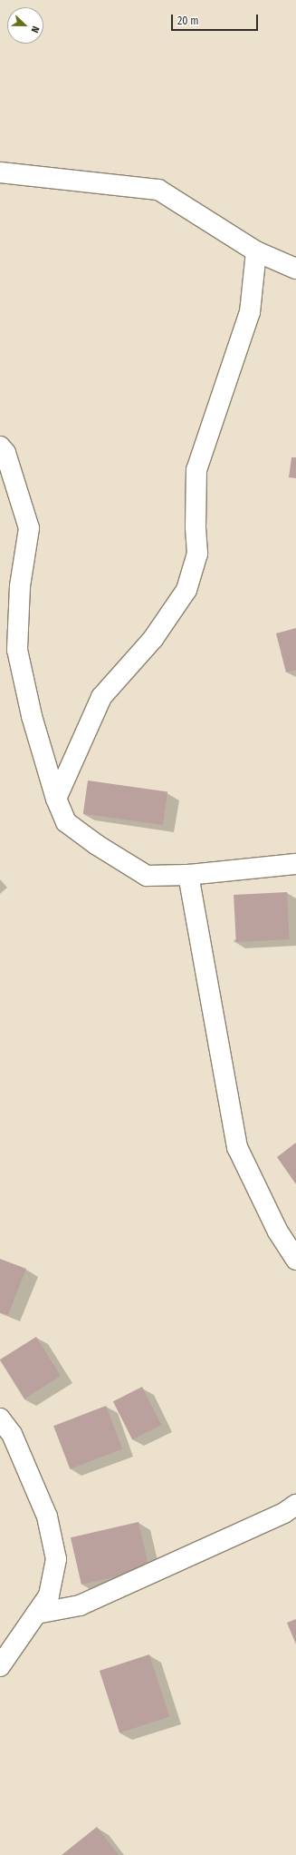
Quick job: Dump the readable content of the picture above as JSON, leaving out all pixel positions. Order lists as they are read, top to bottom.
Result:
{
  "scale_bar": "20 m",
  "north": "right"
}
